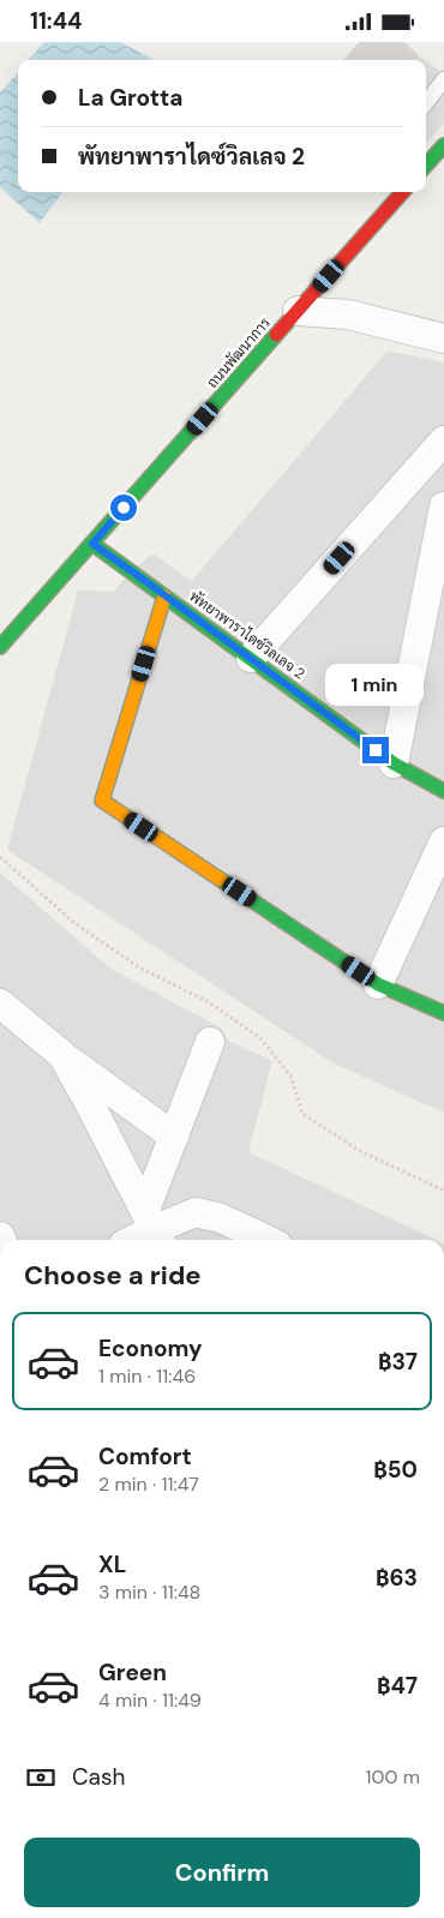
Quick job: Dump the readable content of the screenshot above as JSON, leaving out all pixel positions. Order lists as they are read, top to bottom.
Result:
{
  "streets": {
    "street": ["ถนนพัฒนาการ", "พัทยาพาราไดซ์วิลเลจ 2"]
  },
  "crossings": [
    ["ถนนพัฒนาการ", "พัทยาพาราไดซ์วิลเลจ 2"]
  ],
  "page": {
    "status": "11:44",
    "banner": ["La Grotta", "พัทยาพาราไดซ์วิลเลจ 2"],
    "bubble": "1 min",
    "heading": "Choose a ride",
    "list": [
      {
        "name": "Economy",
        "note": "1 min · 11:46",
        "value": "฿37"
      },
      {
        "name": "Comfort",
        "note": "2 min · 11:47",
        "value": "฿50"
      },
      {
        "name": "XL",
        "note": "3 min · 11:48",
        "value": "฿63"
      },
      {
        "name": "Green",
        "note": "4 min · 11:49",
        "value": "฿47"
      }
    ],
    "pay": ["Cash", "100 m"],
    "buttons": "Confirm"
  }
}
